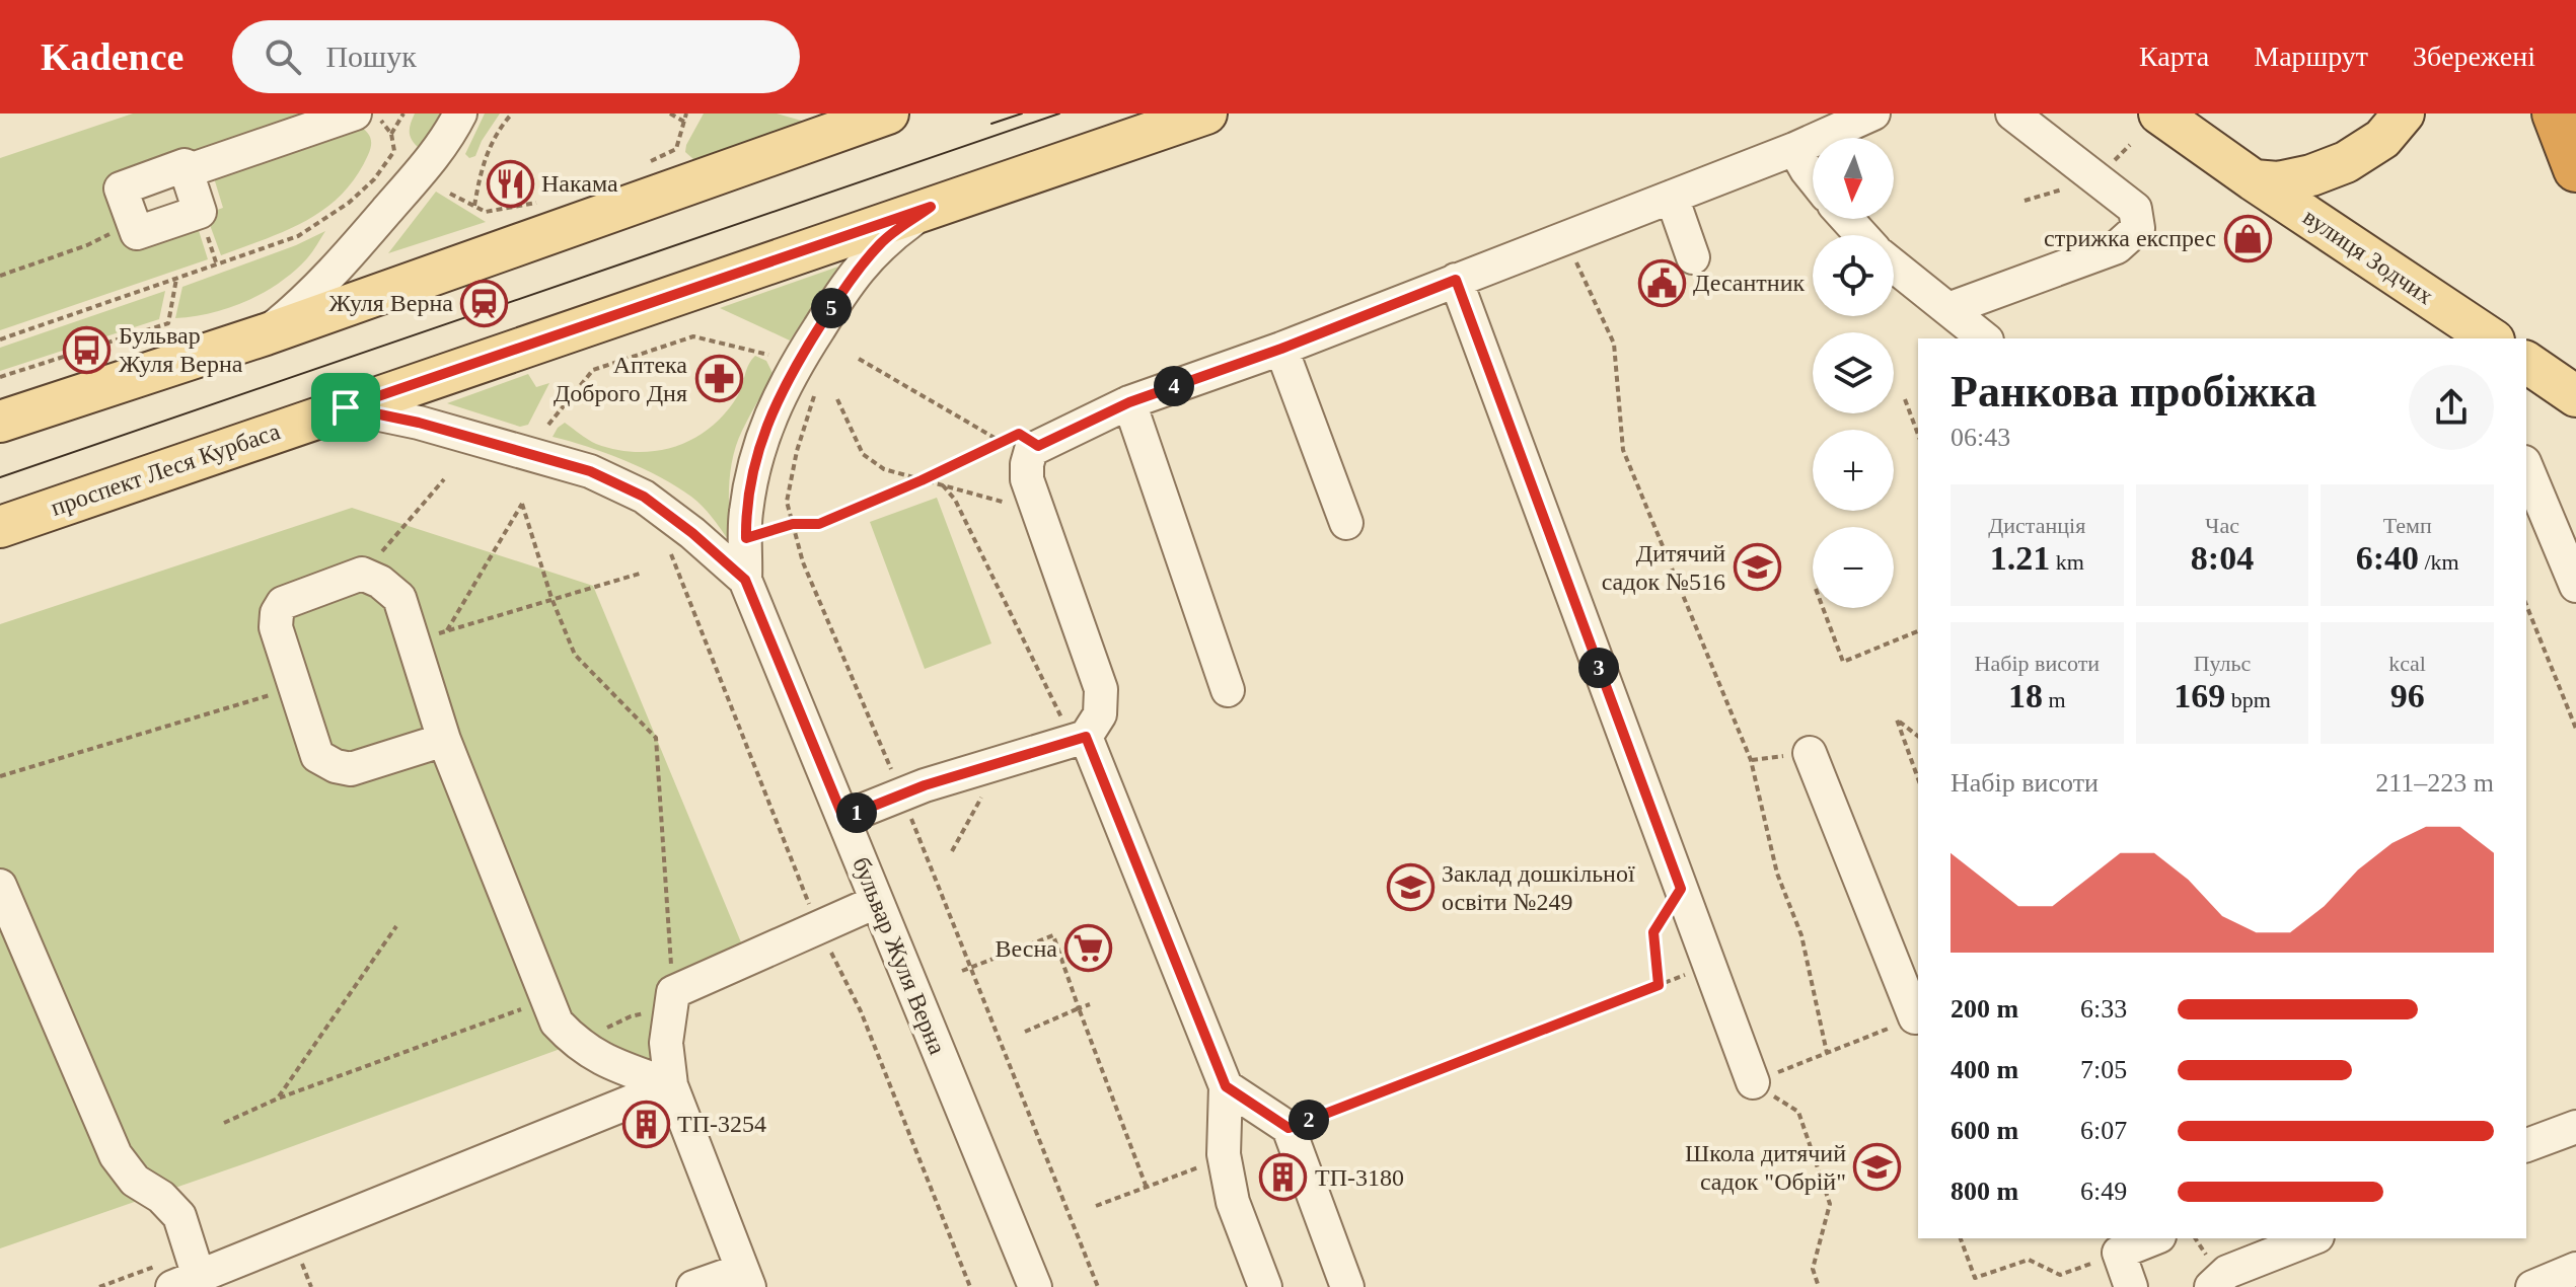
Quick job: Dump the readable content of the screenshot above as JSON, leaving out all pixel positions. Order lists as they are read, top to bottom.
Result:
{
  "streets": {
    "main road": ["вулиця Зодчих", "проспект Леся Курбаса"],
    "street": ["бульвар Жуля Верна"]
  },
  "crossings": [
    ["проспект Леся Курбаса", "бульвар Жуля Верна"]
  ],
  "places": {
    "restaurant": ["Накама"],
    "shop": ["стрижка експрес"],
    "public building": ["Десантник"],
    "station": ["Жуля Верна"],
    "bus stop": ["Бульвар Жуля Верна"],
    "pharmacy": ["Аптека Доброго Дня"],
    "school or university": ["Дитячий садок №516", "Заклад дошкільної освіти №249", "Школа дитячий садок \"Обрій\""],
    "supermarket": ["Весна"],
    "building": ["ТП-3254", "ТП-3180"]
  },
  "north": "bottom",
  "page": {
    "header": "Kadence",
    "search": "Пошук",
    "nav": ["Карта", "Маршрут", "Збережені"],
    "map_buttons": ["+", "−"],
    "pins": [
      "5",
      "4",
      "3",
      "1",
      "2"
    ],
    "heading": ["Ранкова пробіжка", "06:43"],
    "stats": [
      ["Дистанція", "1.21 km"],
      ["Час", "8:04"],
      ["Темп", "6:40 /km"],
      ["Набір висоти", "18 m"],
      ["Пульс", "169 bpm"],
      ["kcal", "96"]
    ],
    "chart": ["Набір висоти", "211–223 m"],
    "list": [
      {
        "name": "200 m",
        "note": "6:33"
      },
      {
        "name": "400 m",
        "note": "7:05"
      },
      {
        "name": "600 m",
        "note": "6:07"
      },
      {
        "name": "800 m",
        "note": "6:49"
      }
    ]
  }
}
